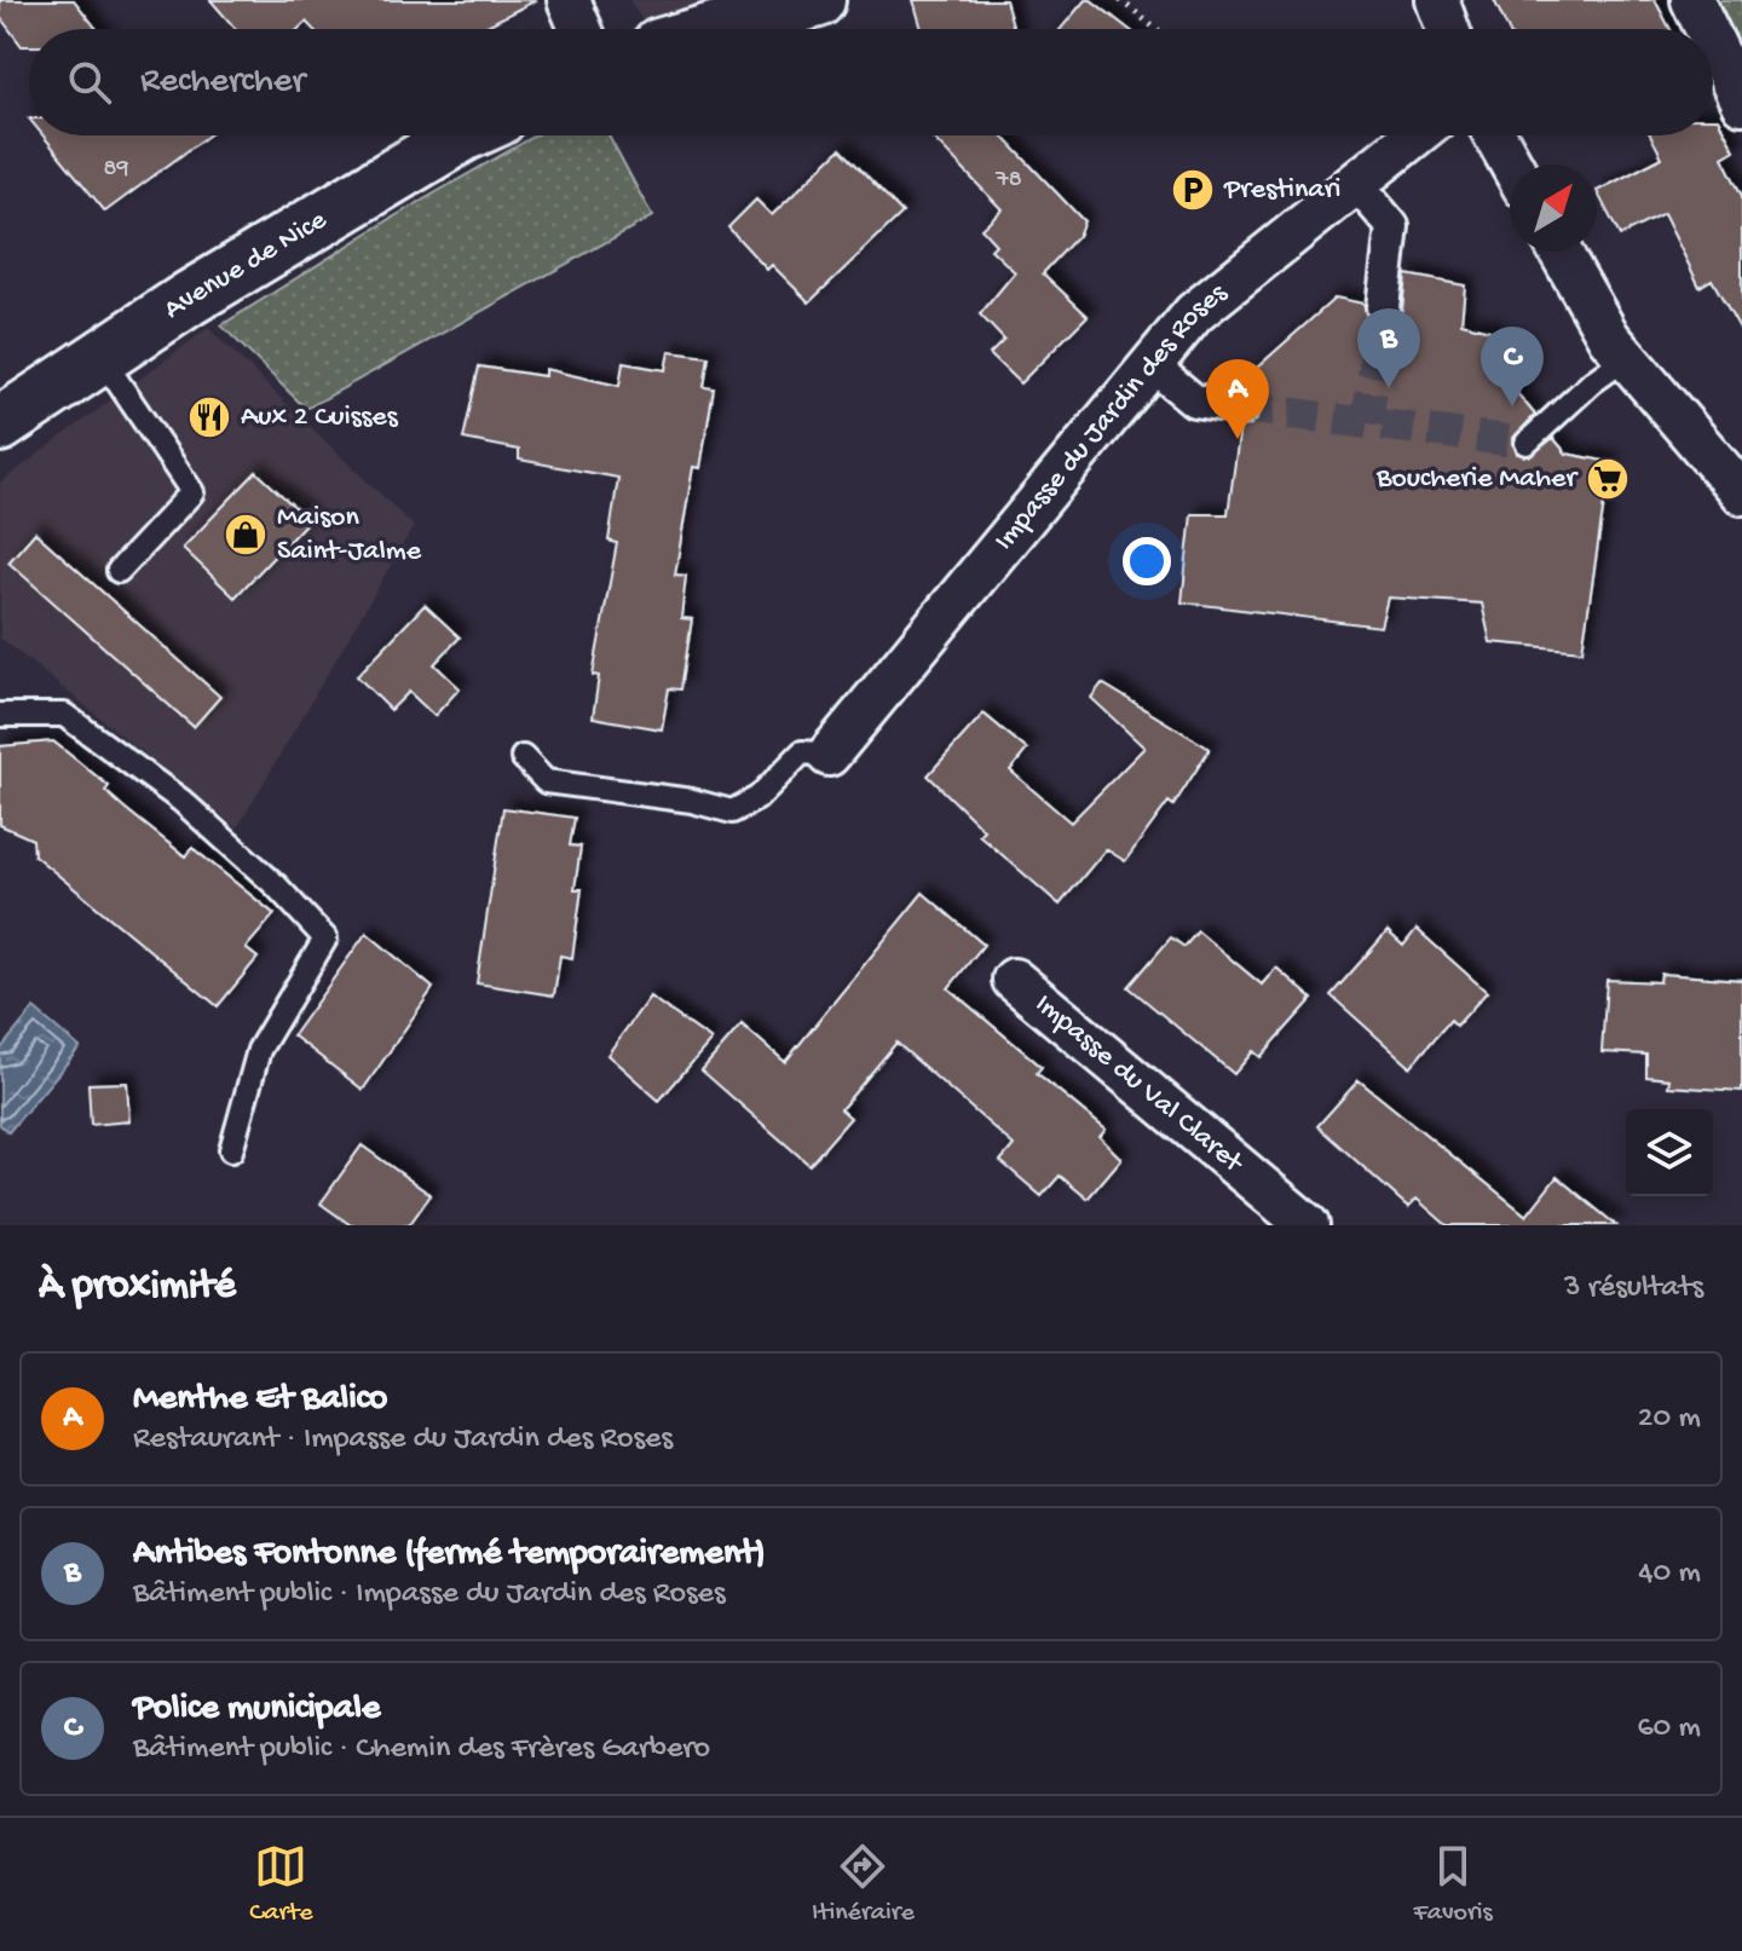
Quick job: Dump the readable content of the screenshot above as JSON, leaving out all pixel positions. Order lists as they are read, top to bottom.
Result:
{
  "streets": {
    "main road": ["Avenue de Nice"],
    "street": ["Impasse du Jardin des Roses", "Impasse du Val Claret"]
  },
  "places": {
    "parking": ["Prestinari"],
    "restaurant": ["Aux 2 Cuisses"],
    "supermarket": ["Boucherie Maher"],
    "shop": ["Maison Saint-Jalme"]
  },
  "house_numbers": ["89", "78"],
  "north": "top right",
  "page": {
    "search": "Rechercher",
    "pins": ["B", "C", "A"],
    "heading": ["À proximité", "3 résultats"],
    "list": [
      {
        "mark": "A",
        "name": "Menthe Et Balico",
        "note": "Restaurant · Impasse du Jardin des Roses",
        "value": "20 m"
      },
      {
        "mark": "B",
        "name": "Antibes Fontonne (fermé temporairement)",
        "note": "Bâtiment public · Impasse du Jardin des Roses",
        "value": "40 m"
      },
      {
        "mark": "C",
        "name": "Police municipale",
        "note": "Bâtiment public · Chemin des Frères Garbero",
        "value": "60 m"
      }
    ],
    "nav": ["Carte", "Itinéraire", "Favoris"]
  }
}
